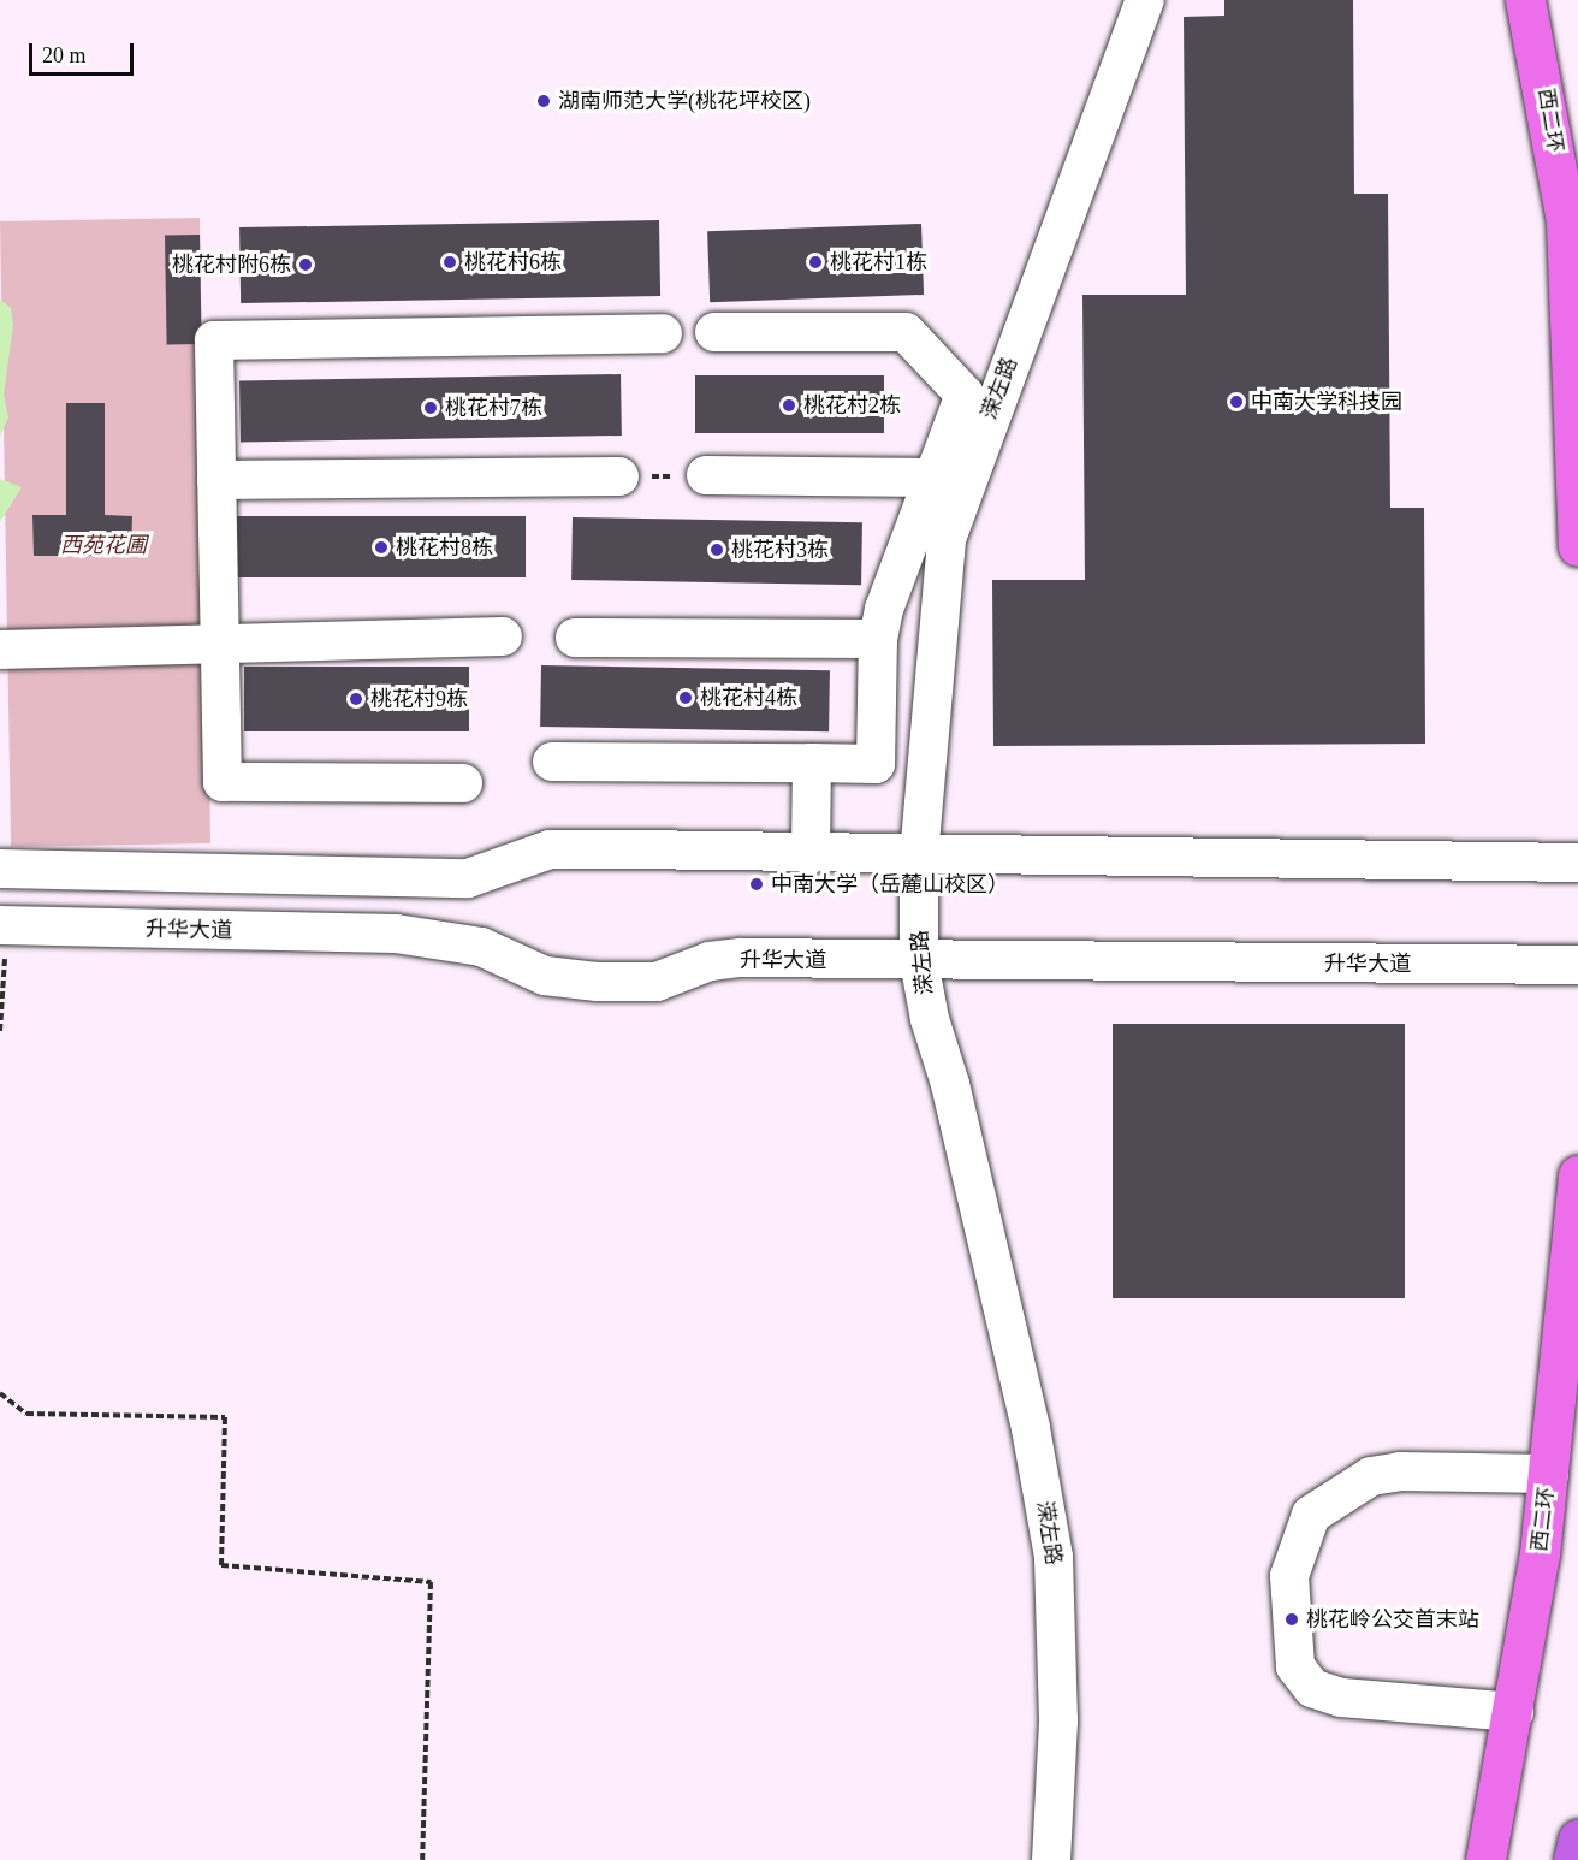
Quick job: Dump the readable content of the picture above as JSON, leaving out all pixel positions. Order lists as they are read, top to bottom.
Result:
{
  "streets": {
    "main road": ["西二环"],
    "street": ["溁左路", "升华大道"]
  },
  "crossings": [
    ["溁左路", "升华大道"]
  ],
  "parks": ["西苑花圃"],
  "places": [
    "湖南师范大学(桃花坪校区)",
    "桃花村6栋",
    "桃花村1栋",
    "桃花村附6栋",
    "中南大学科技园",
    "桃花村2栋",
    "桃花村7栋",
    "桃花村8栋",
    "桃花村3栋",
    "桃花村4栋",
    "桃花村9栋",
    "中南大学（岳麓山校区）",
    "桃花岭公交首末站"
  ],
  "scale_bar": "20 m"
}
